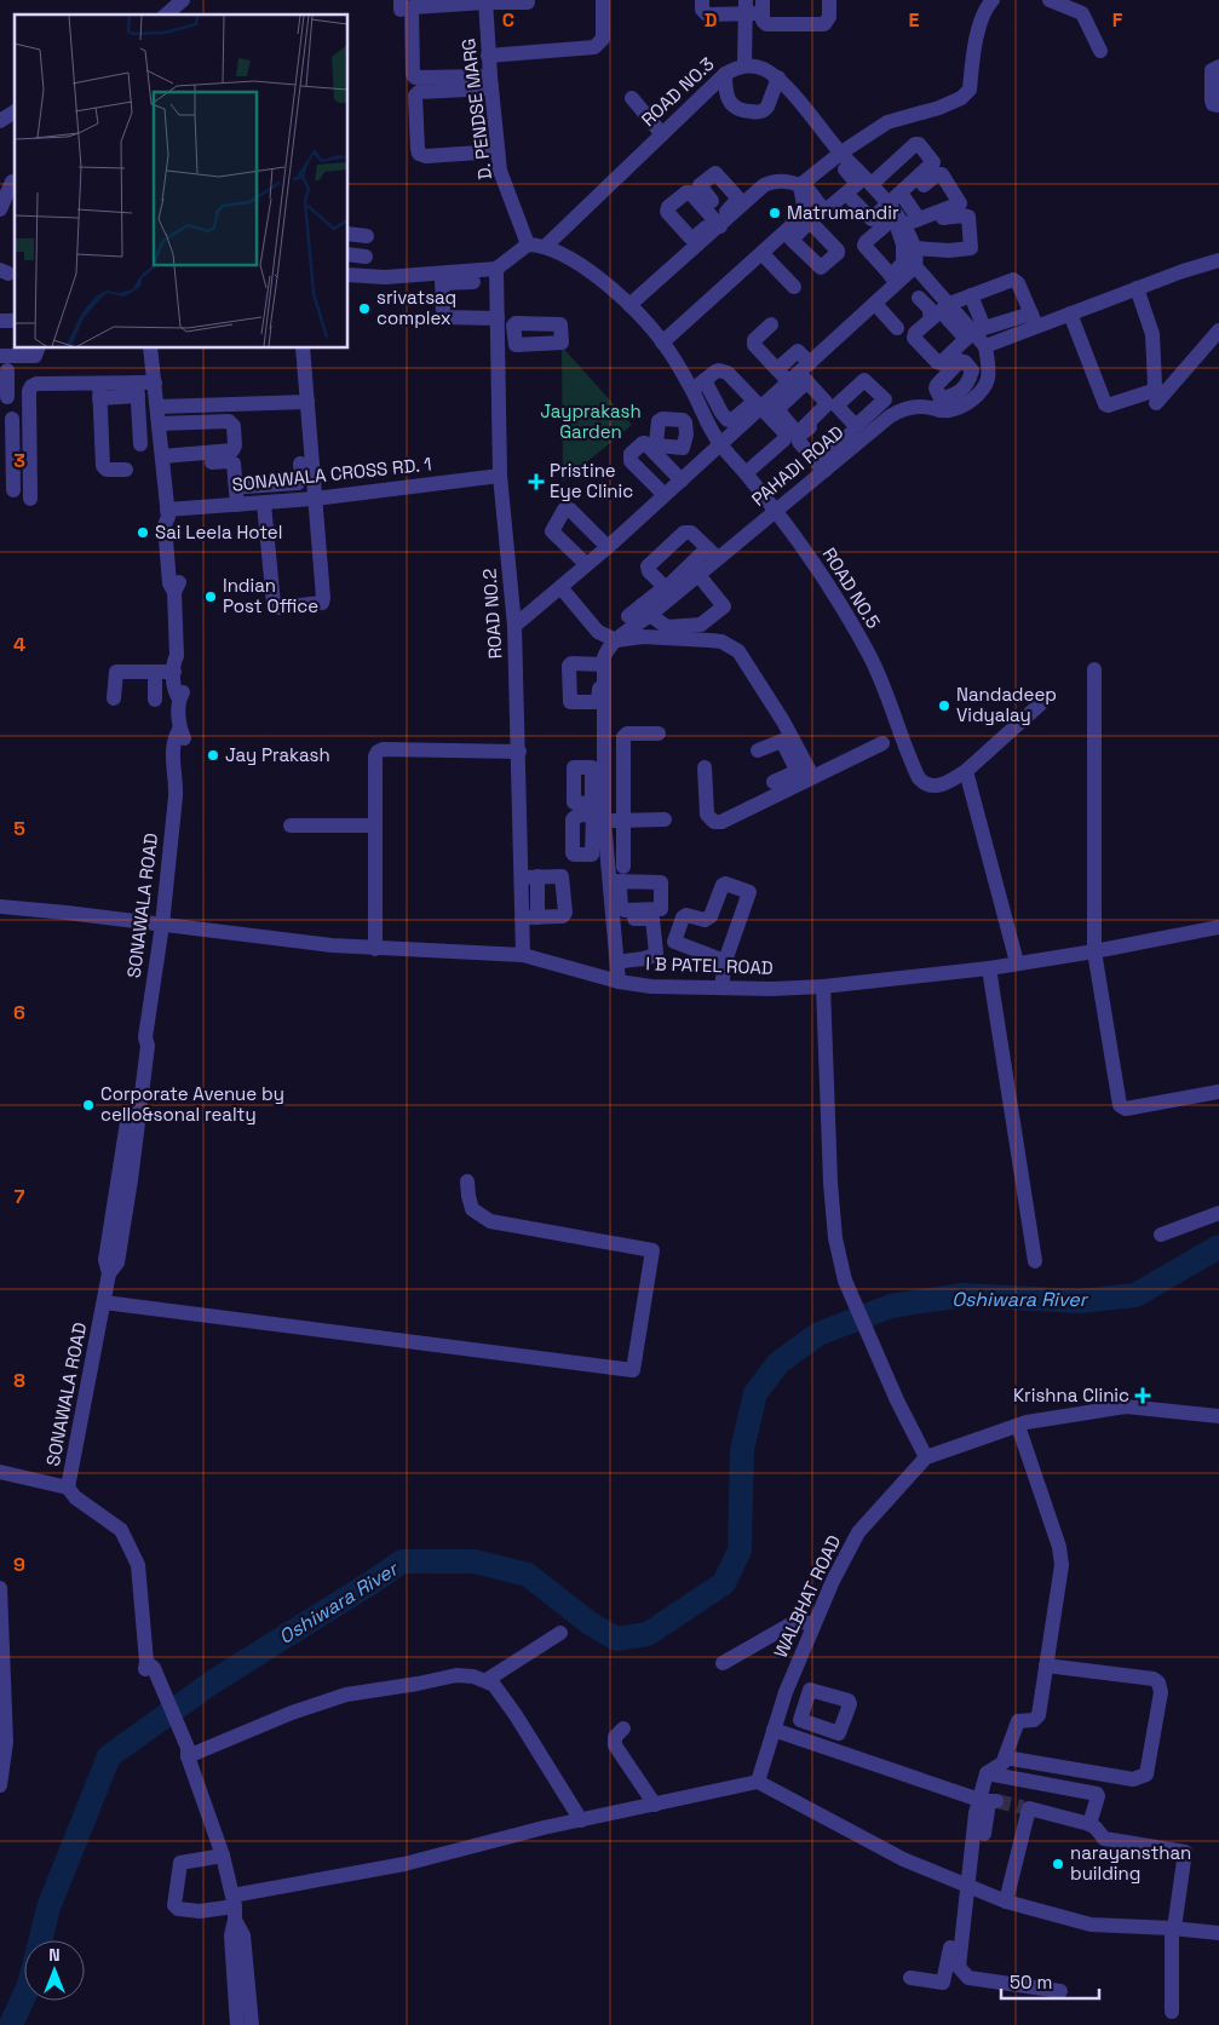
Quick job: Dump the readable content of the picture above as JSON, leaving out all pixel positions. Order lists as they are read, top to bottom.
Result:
{
  "streets": {
    "street": [
      "ROAD NO.3",
      "D. PENDSE MARG",
      "PAHADI ROAD",
      "SONAWALA CROSS RD. 1",
      "ROAD NO.5",
      "ROAD NO.2",
      "SONAWALA ROAD",
      "I B PATEL ROAD",
      "WALBHAT ROAD"
    ]
  },
  "crossings": [
    ["ROAD NO.3", "ROAD NO.5"],
    ["D. PENDSE MARG", "ROAD NO.5"],
    ["PAHADI ROAD", "ROAD NO.5"],
    ["SONAWALA CROSS RD. 1", "ROAD NO.2"],
    ["SONAWALA CROSS RD. 1", "SONAWALA ROAD"],
    ["ROAD NO.2", "I B PATEL ROAD"],
    ["SONAWALA ROAD", "I B PATEL ROAD"]
  ],
  "water": ["Oshiwara River"],
  "parks": ["Jayprakash Garden"],
  "places": {
    "other": [
      "Matrumandir",
      "srivatsaq complex",
      "Sai Leela Hotel",
      "Indian Post Office",
      "Nandadeep Vidyalay",
      "Jay Prakash",
      "Corporate Avenue by cello&sonal realty",
      "narayansthan building"
    ],
    "health": ["Pristine Eye Clinic", "Krishna Clinic"]
  },
  "scale_bar": "50 m",
  "north": "top",
  "grid": {
    "columns": [
      "C",
      "D",
      "E",
      "F"
    ],
    "rows": [
      "3",
      "4",
      "5",
      "6",
      "7",
      "8",
      "9"
    ]
  }
}
